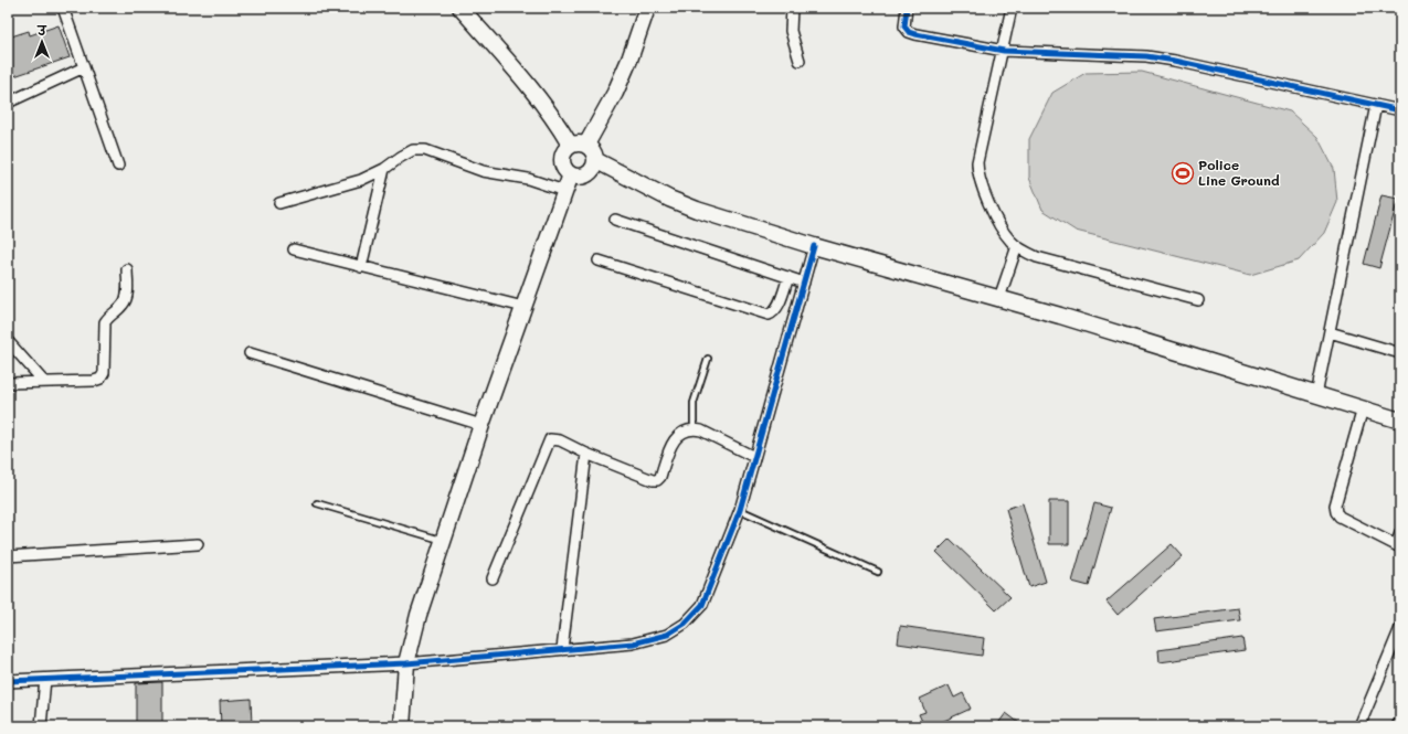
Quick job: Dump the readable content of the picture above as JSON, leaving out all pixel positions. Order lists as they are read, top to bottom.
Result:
{
  "places": {
    "sports": ["Police Line Ground"]
  },
  "north": "top"
}
